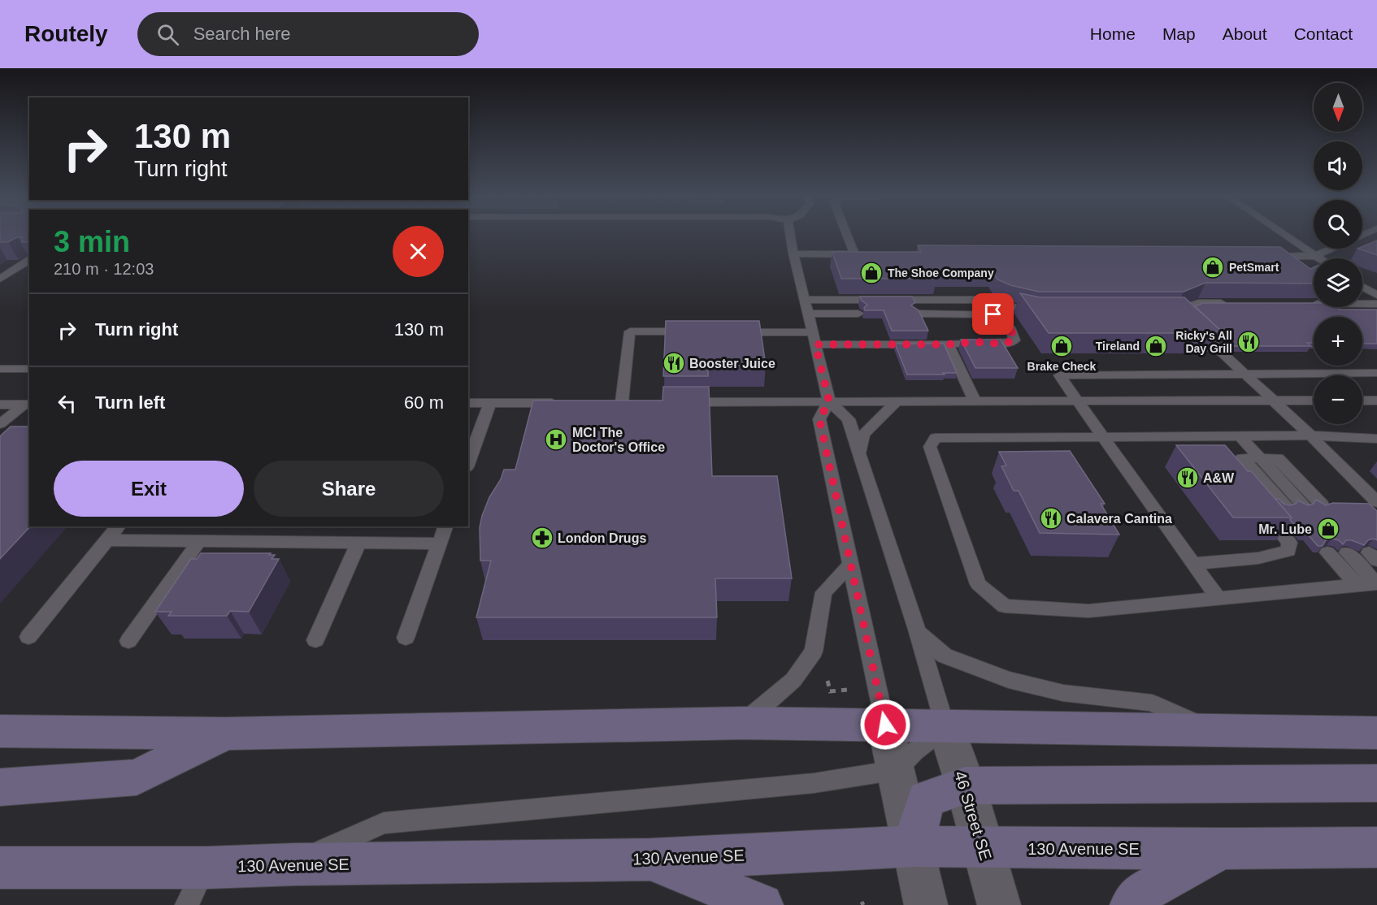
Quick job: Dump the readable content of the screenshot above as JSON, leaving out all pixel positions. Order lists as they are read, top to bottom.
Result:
{
  "streets": {
    "main road": ["130 Avenue SE"],
    "street": ["46 Street SE"]
  },
  "crossings": [
    ["46 Street SE", "130 Avenue SE"]
  ],
  "places": {
    "shop": [
      "PetSmart",
      "The Shoe Company",
      "Brake Check",
      "Tireland",
      "Mr. Lube"
    ],
    "restaurant": [
      "Ricky's All Day Grill",
      "Booster Juice",
      "A&W",
      "Calavera Cantina"
    ],
    "hospital": ["MCI The Doctor's Office"],
    "pharmacy": ["London Drugs"]
  },
  "north": "bottom",
  "page": {
    "header": "Routely",
    "search": "Search here",
    "nav": [
      "Home",
      "Map",
      "About",
      "Contact"
    ],
    "map_buttons": ["+", "−"],
    "turn": ["130 m", "Turn right"],
    "heading": ["3 min", "210 m · 12:03"],
    "list": [
      {
        "name": "Turn right",
        "value": "130 m"
      },
      {
        "name": "Turn left",
        "value": "60 m"
      }
    ],
    "buttons": ["Exit", "Share"]
  }
}
